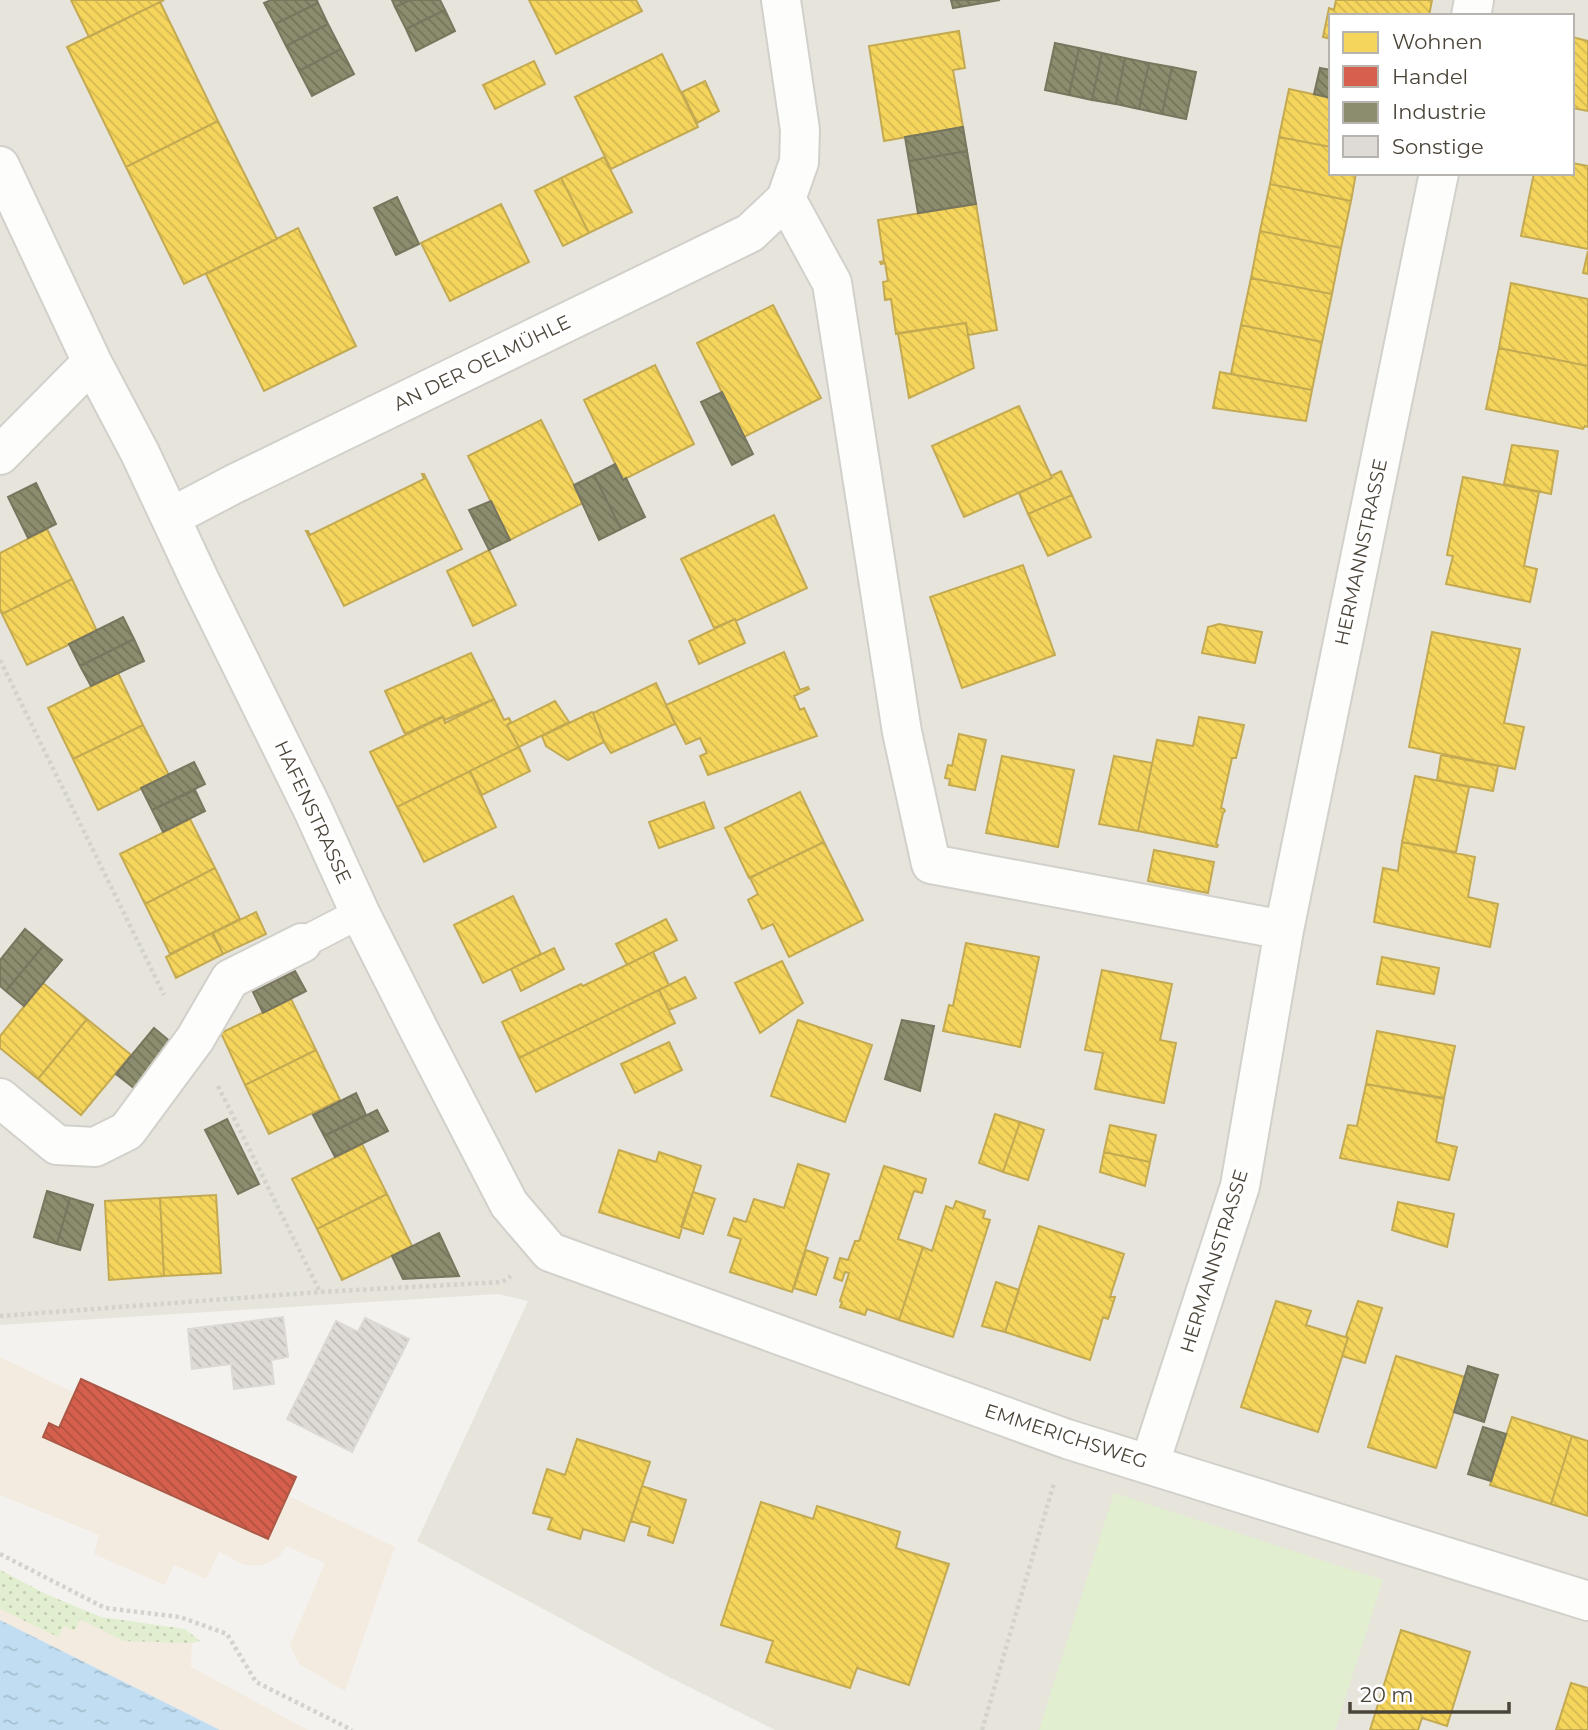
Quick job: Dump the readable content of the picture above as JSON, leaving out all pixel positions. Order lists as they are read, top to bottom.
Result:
{
  "streets": {
    "street": [
      "AN DER OELMÜHLE",
      "HERMANNSTRASSE",
      "HAFENSTRASSE",
      "EMMERICHSWEG"
    ]
  },
  "crossings": [
    ["AN DER OELMÜHLE", "HAFENSTRASSE"],
    ["HERMANNSTRASSE", "EMMERICHSWEG"],
    ["HAFENSTRASSE", "EMMERICHSWEG"]
  ],
  "legend": [
    "Wohnen",
    "Handel",
    "Industrie",
    "Sonstige"
  ],
  "scale_bar": "20 m"
}
